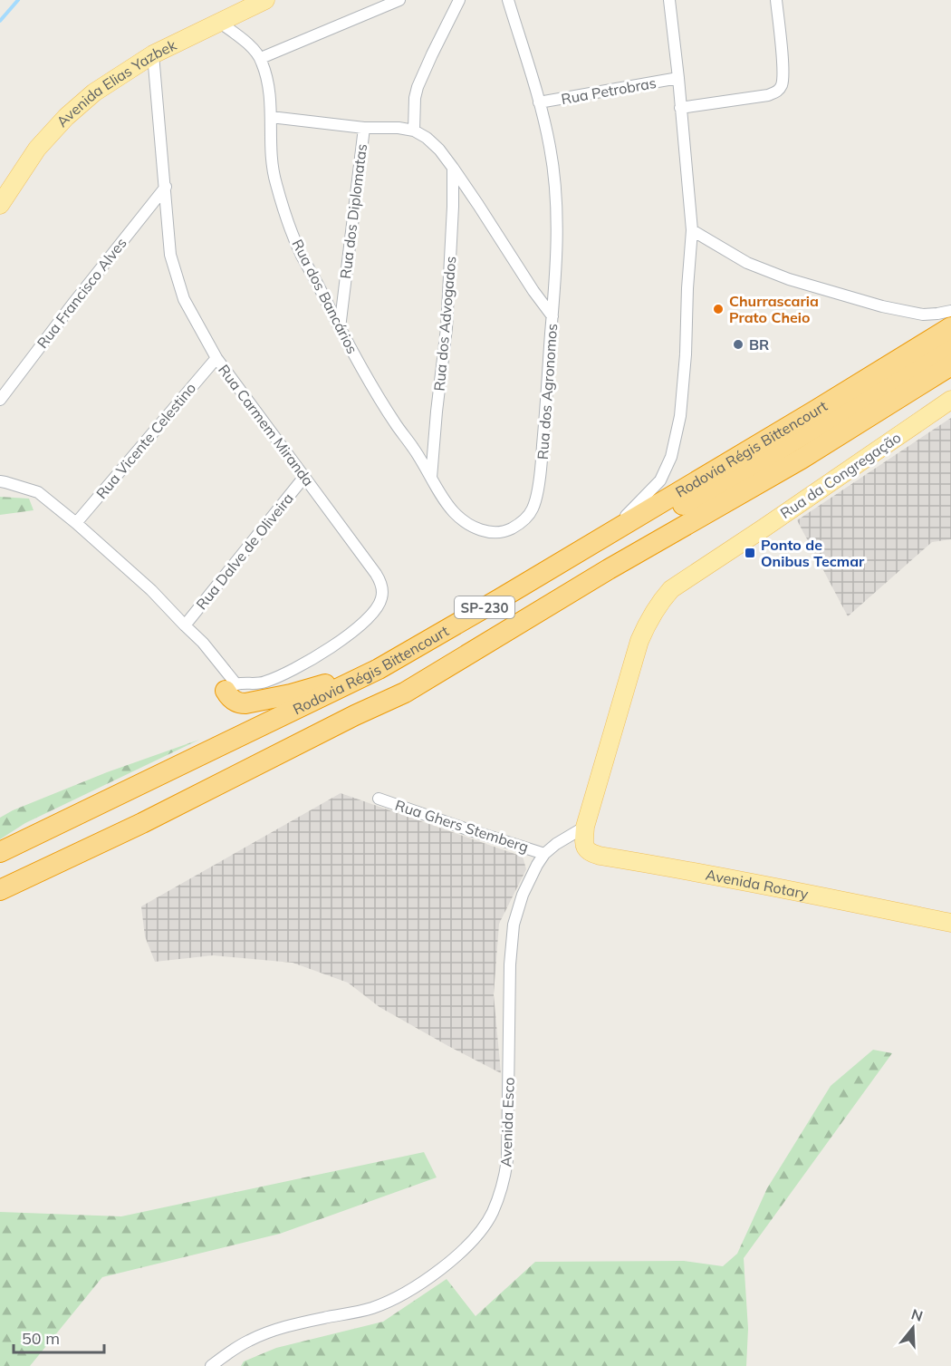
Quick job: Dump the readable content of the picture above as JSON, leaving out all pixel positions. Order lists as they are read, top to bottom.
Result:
{
  "streets": {
    "highway": ["Rodovia Régis Bittencourt", "SP-230"],
    "main road": ["Avenida Elias Yazbek", "Rua da Congregação", "Avenida Rotary"],
    "street": [
      "Rua Petrobras",
      "Rua dos Diplomatas",
      "Rua Francisco Alves",
      "Rua dos Bancários",
      "Rua dos Advogados",
      "Rua dos Agronomos",
      "Rua Carmem Miranda",
      "Rua Vicente Celestino",
      "Rua Dalve de Oliveira",
      "Rua Ghers Stemberg",
      "Avenida Esco"
    ]
  },
  "crossings": [
    ["Avenida Elias Yazbek", "Rua dos Bancários"],
    ["Avenida Elias Yazbek", "Rua Carmem Miranda"],
    ["Rua dos Diplomatas", "Rua dos Bancários"],
    ["Rua Francisco Alves", "Rua Carmem Miranda"],
    ["Rua dos Bancários", "Rua dos Advogados"],
    ["Rua dos Bancários", "Rua dos Agronomos"],
    ["Rua dos Advogados", "Rua dos Agronomos"],
    ["Rua Carmem Miranda", "Rua Vicente Celestino"],
    ["Rua Carmem Miranda", "Rua Dalve de Oliveira"],
    ["Rua da Congregação", "Avenida Rotary"],
    ["Rua da Congregação", "Avenida Esco"],
    ["Rua Ghers Stemberg", "Avenida Esco"],
    ["Avenida Rotary", "Avenida Esco"]
  ],
  "places": {
    "other": ["Churrascaria Prato Cheio", "BR"],
    "transit": ["Ponto de Onibus Tecmar"]
  },
  "scale_bar": "50 m",
  "north": "top"
}
